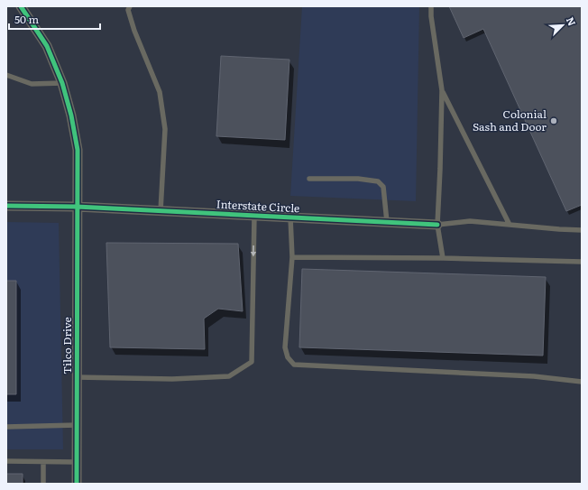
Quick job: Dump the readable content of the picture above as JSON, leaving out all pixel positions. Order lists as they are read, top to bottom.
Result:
{
  "streets": {
    "street": ["Interstate Circle", "Tilco Drive"]
  },
  "crossings": [
    ["Interstate Circle", "Tilco Drive"]
  ],
  "places": ["Colonial Sash and Door"],
  "scale_bar": "50 m",
  "north": "top right"
}
